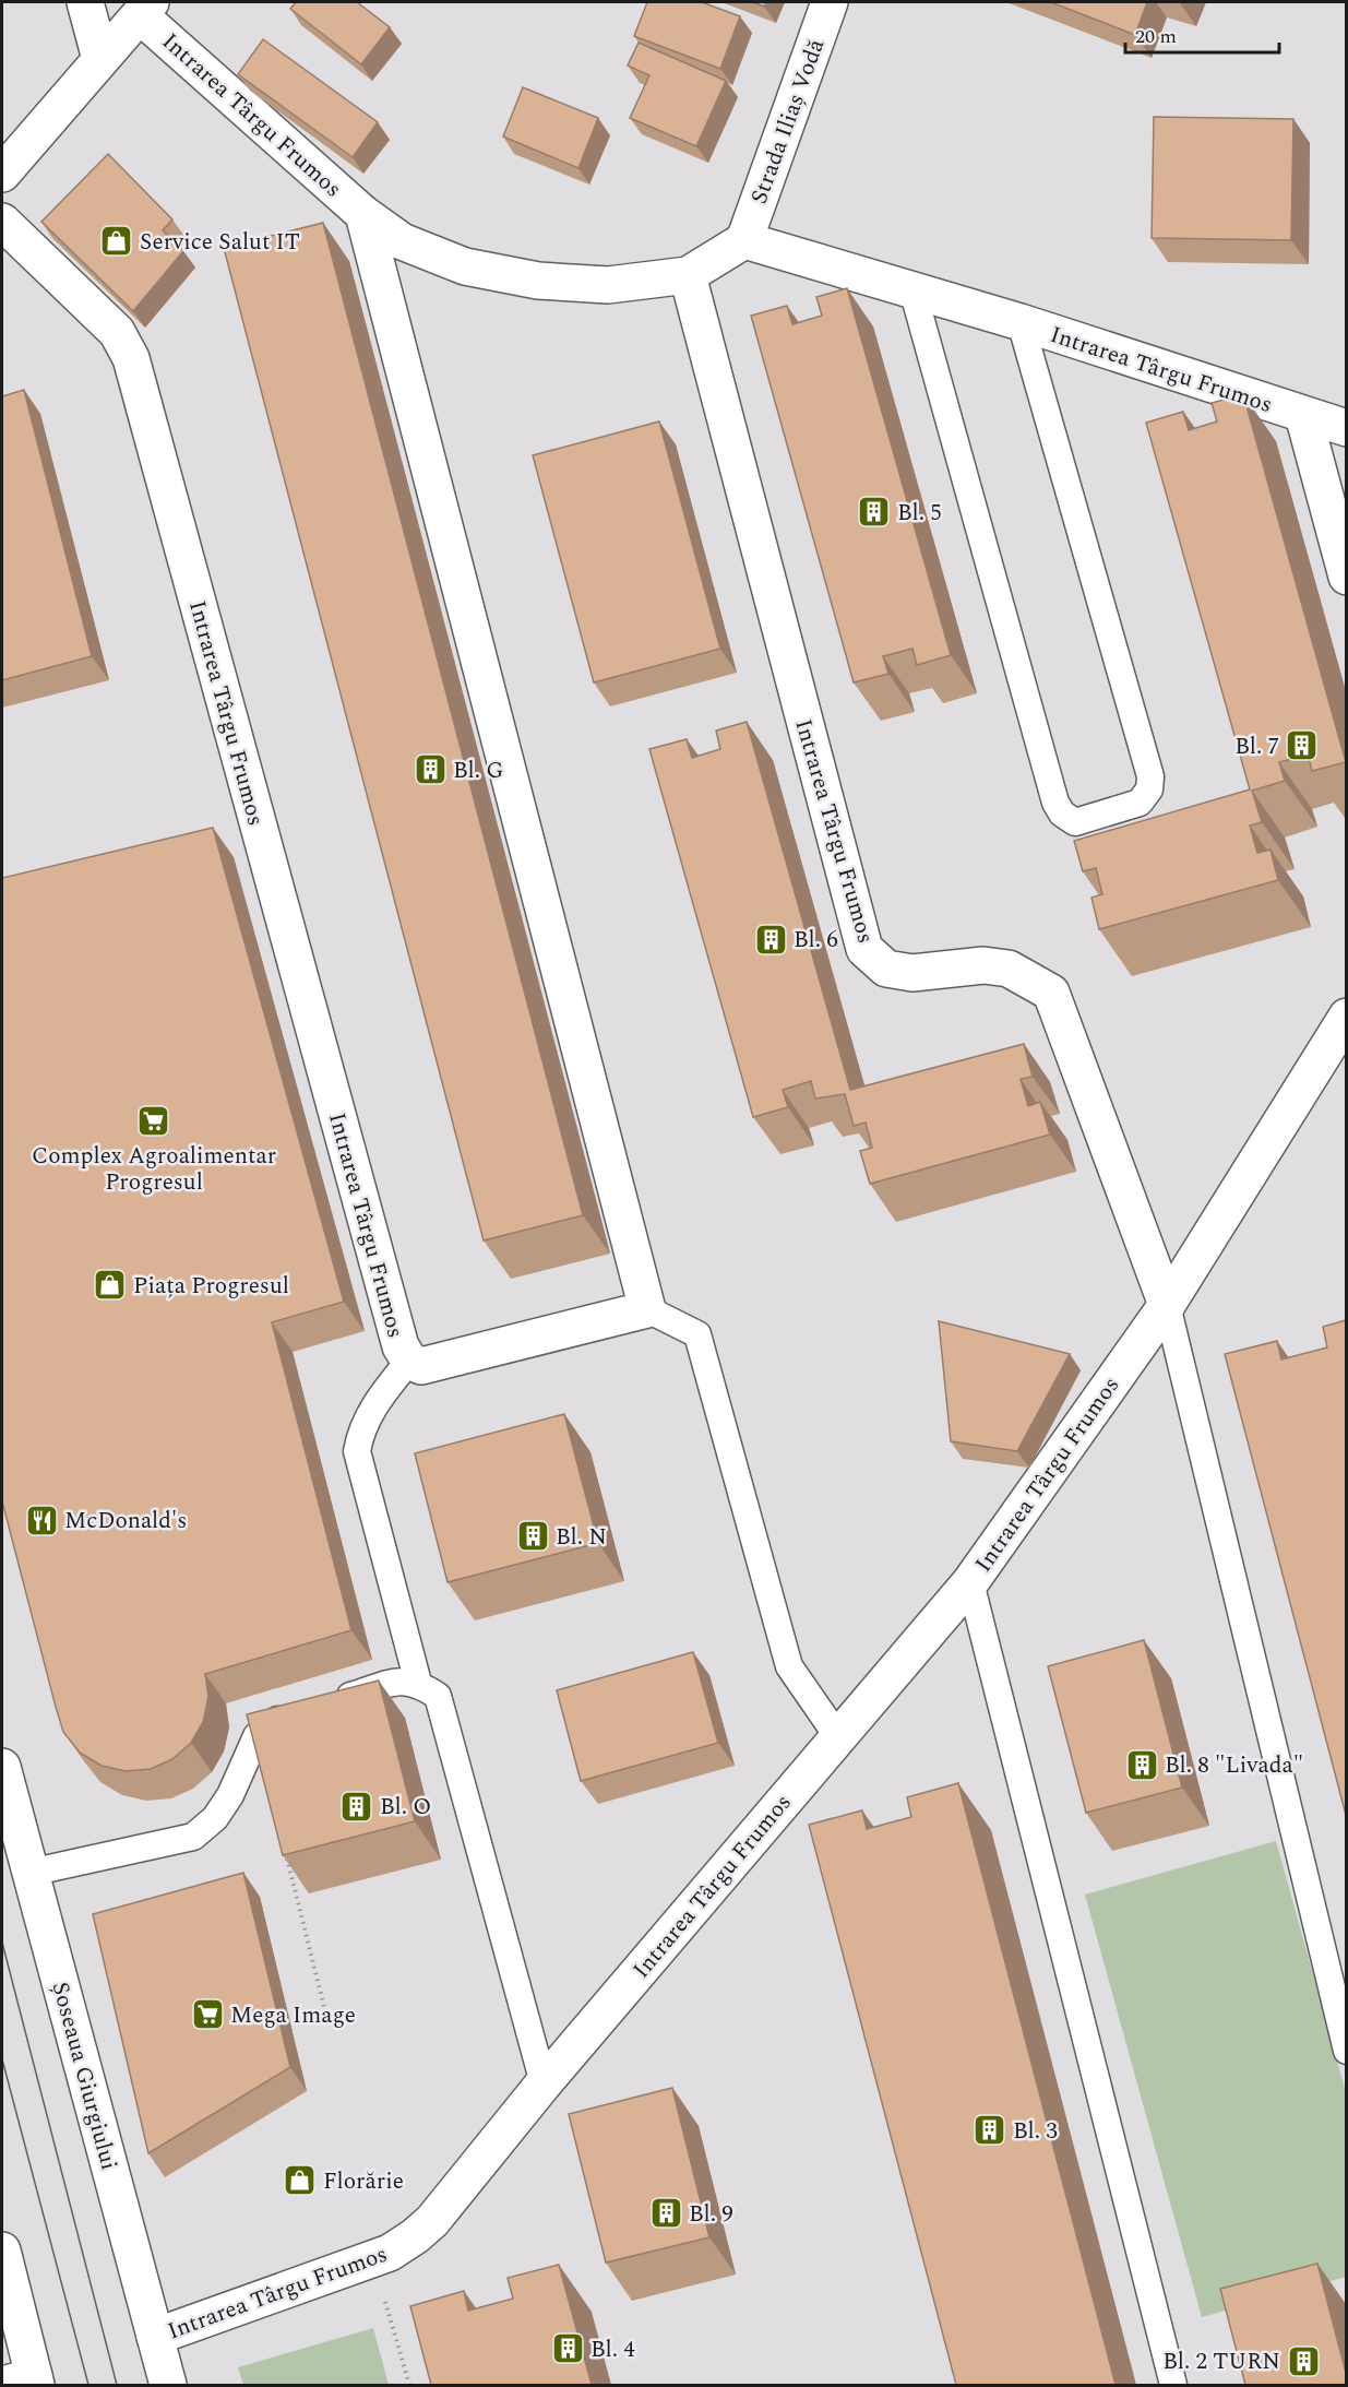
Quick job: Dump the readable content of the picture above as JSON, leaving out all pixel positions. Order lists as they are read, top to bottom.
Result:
{
  "streets": {
    "street": ["Intrarea Târgu Frumos", "Strada Iliaș Vodă", "Șoseaua Giurgiului"]
  },
  "crossings": [
    ["Intrarea Târgu Frumos", "Strada Iliaș Vodă"],
    ["Intrarea Târgu Frumos", "Șoseaua Giurgiului"]
  ],
  "places": {
    "shop": ["Service Salut IT", "Piața Progresul", "Florărie"],
    "building": [
      "Bl. 5",
      "Bl. 7",
      "Bl. G",
      "Bl. 6",
      "Bl. N",
      "Bl. 8 \"Livada\"",
      "Bl. O",
      "Bl. 3",
      "Bl. 9",
      "Bl. 4",
      "Bl. 2 TURN"
    ],
    "supermarket": ["Complex Agroalimentar Progresul", "Mega Image"],
    "restaurant": ["McDonald's"]
  },
  "scale_bar": "20 m"
}
